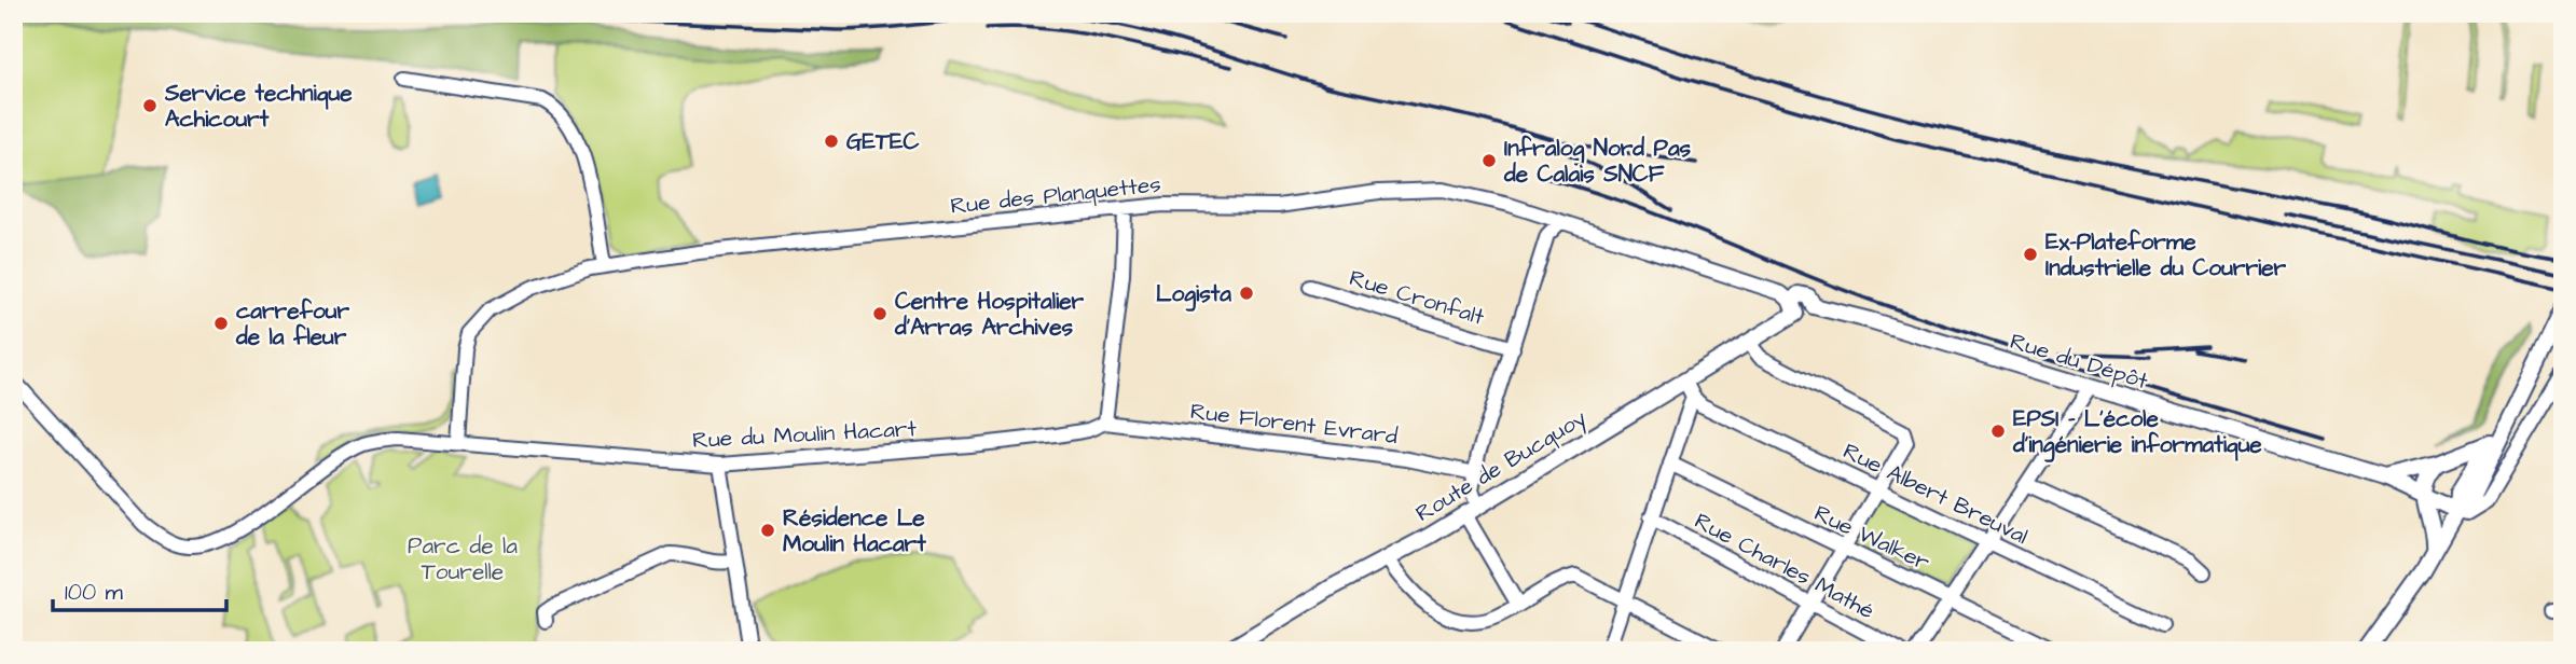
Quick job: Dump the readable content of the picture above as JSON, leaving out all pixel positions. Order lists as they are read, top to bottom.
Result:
{
  "streets": {
    "main road": ["Rue du Dépôt", "Route de Bucquoy"],
    "street": [
      "Rue des Planquettes",
      "Rue Cronfalt",
      "Rue Florent Evrard",
      "Rue du Moulin Hacart",
      "Rue Albert Breuval",
      "Rue Walker",
      "Rue Charles Mathé"
    ]
  },
  "crossings": [
    ["Rue des Planquettes", "Rue du Moulin Hacart"],
    ["Rue du Dépôt", "Route de Bucquoy"],
    ["Rue Florent Evrard", "Rue du Moulin Hacart"]
  ],
  "parks": ["Parc de la Tourelle"],
  "places": [
    "Service technique Achicourt",
    "GETEC",
    "Infralog Nord Pas de Calais SNCF",
    "Ex-Plateforme Industrielle du Courrier",
    "Logista",
    "Centre Hospitalier d'Arras Archives",
    "carrefour de la fleur",
    "EPSI - L'école d'ingénierie informatique",
    "Résidence Le Moulin Hacart"
  ],
  "scale_bar": "100 m"
}
